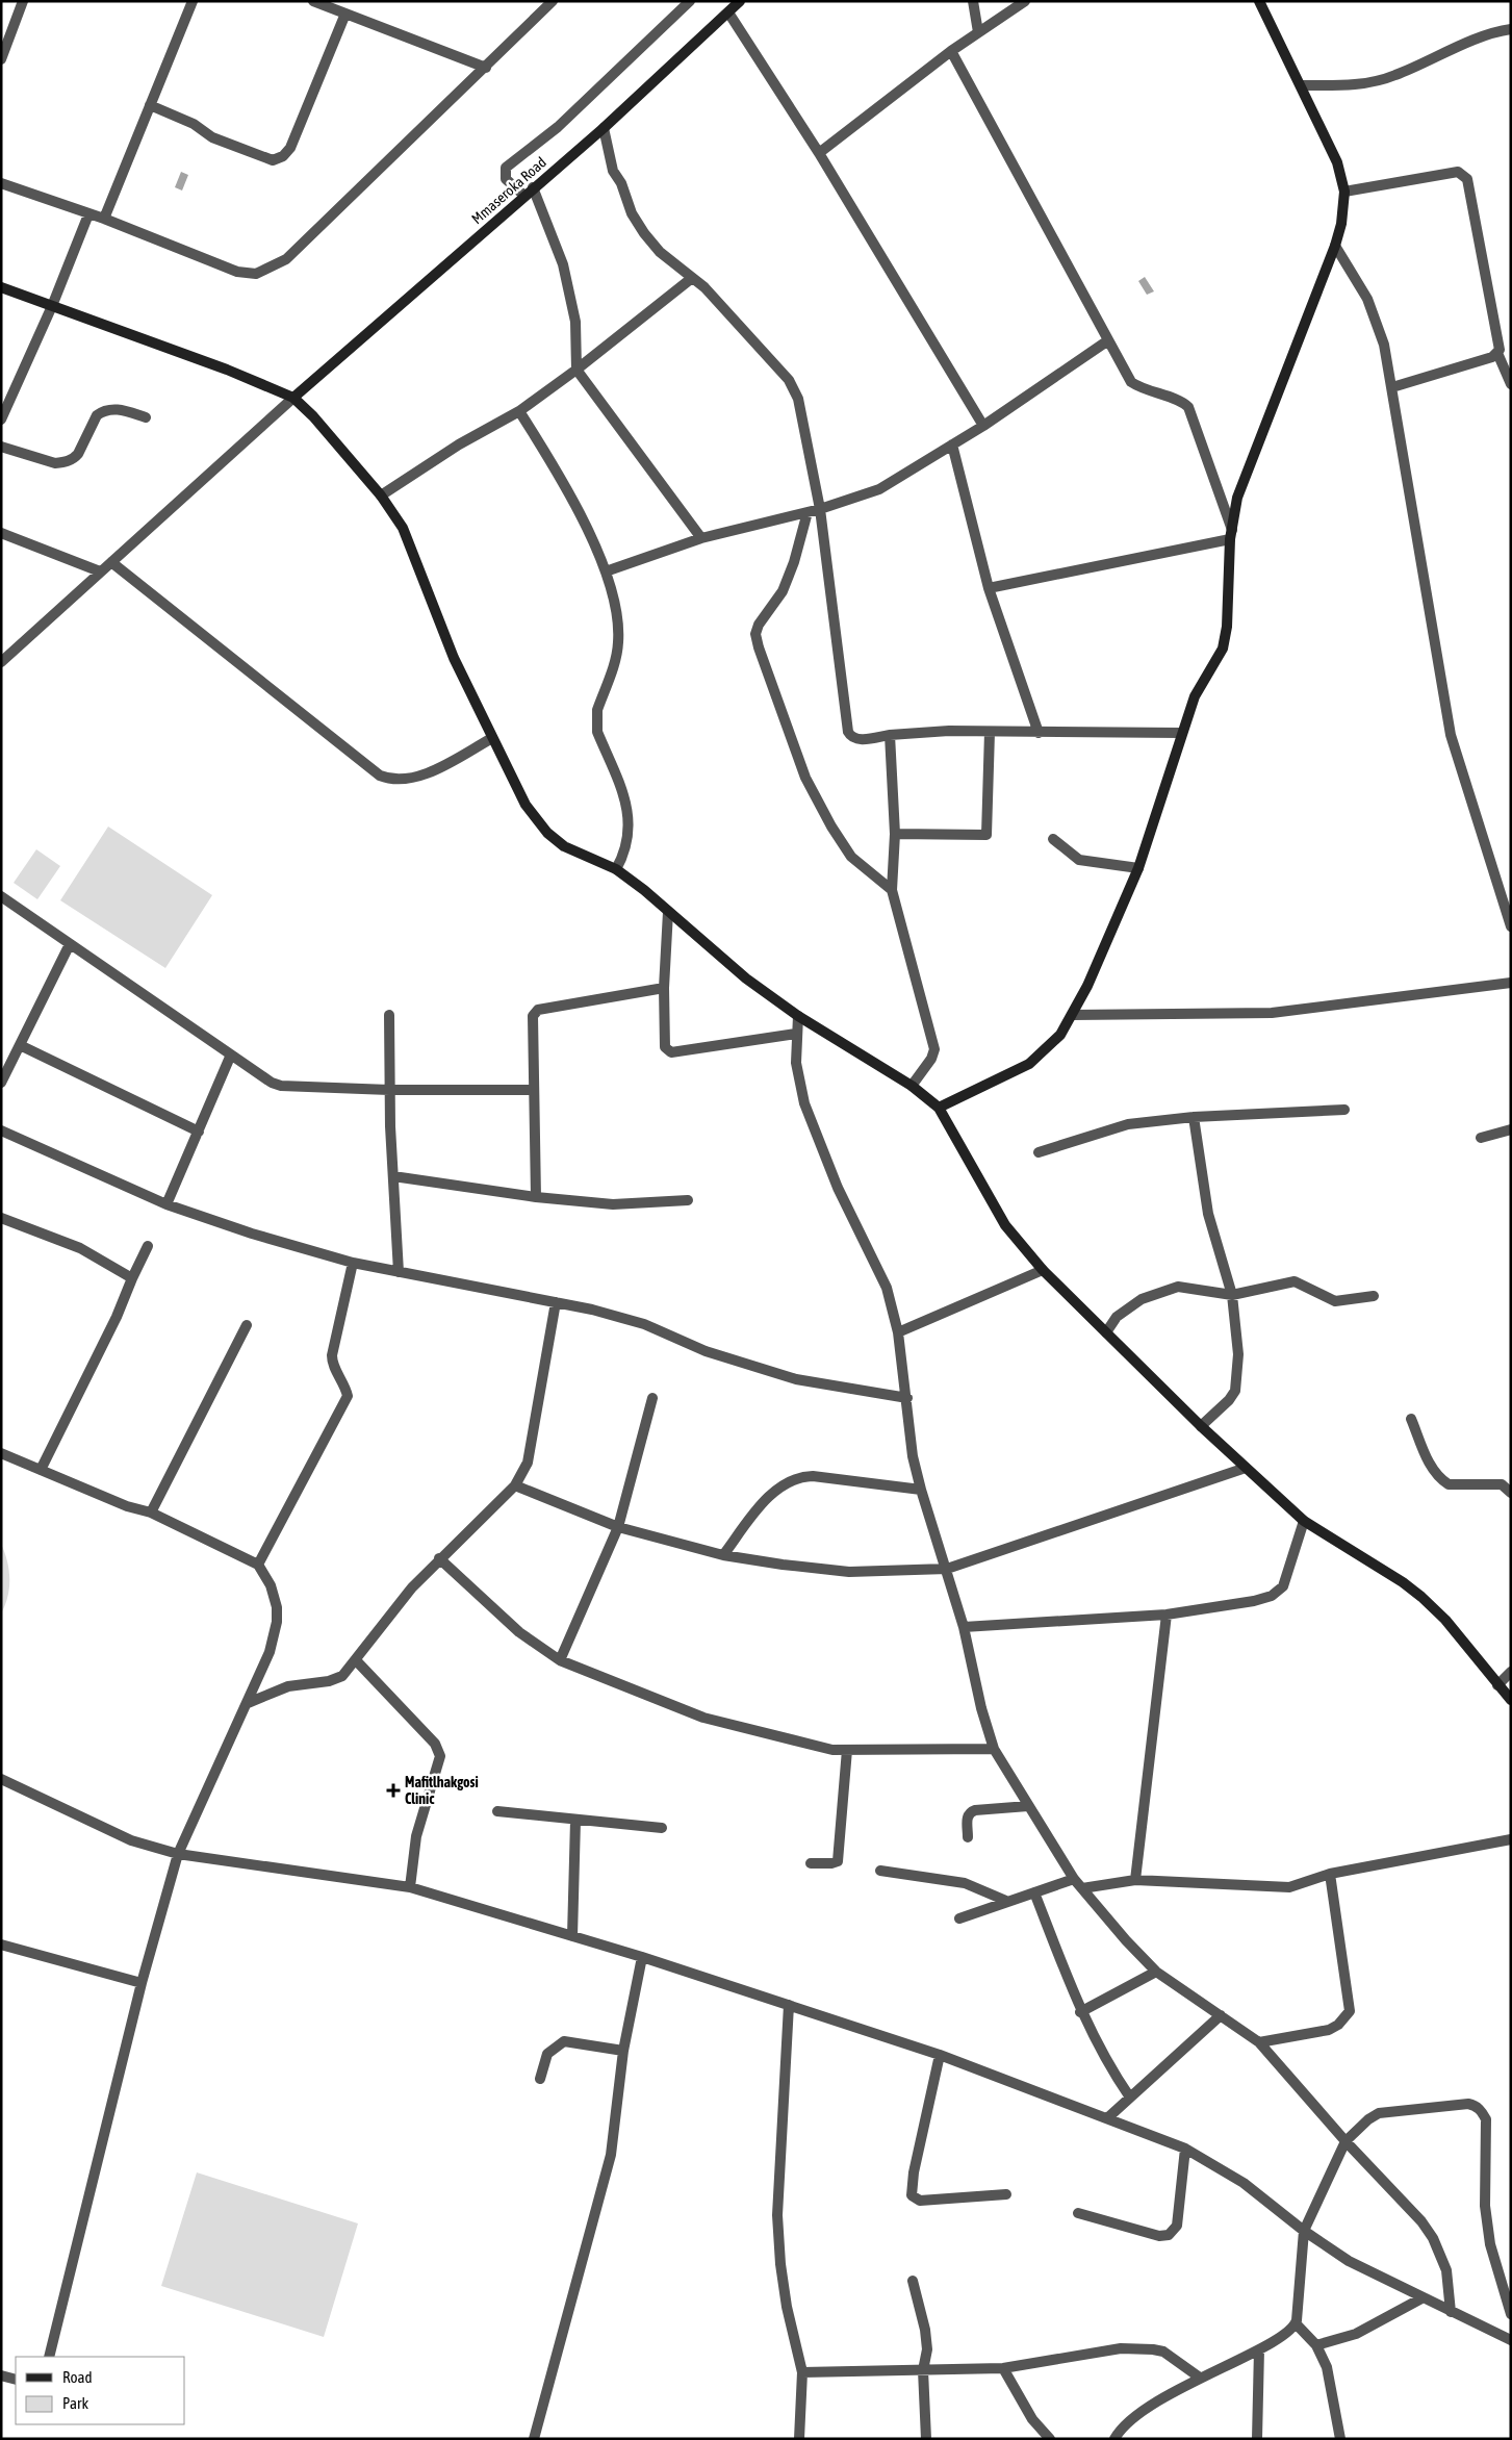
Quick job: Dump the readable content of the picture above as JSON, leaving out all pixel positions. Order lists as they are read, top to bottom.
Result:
{
  "streets": {
    "street": ["Mmaseroka Road"]
  },
  "places": {
    "health": ["Mafitlhakgosi Clinic"]
  },
  "legend": ["Road", "Park"]
}
